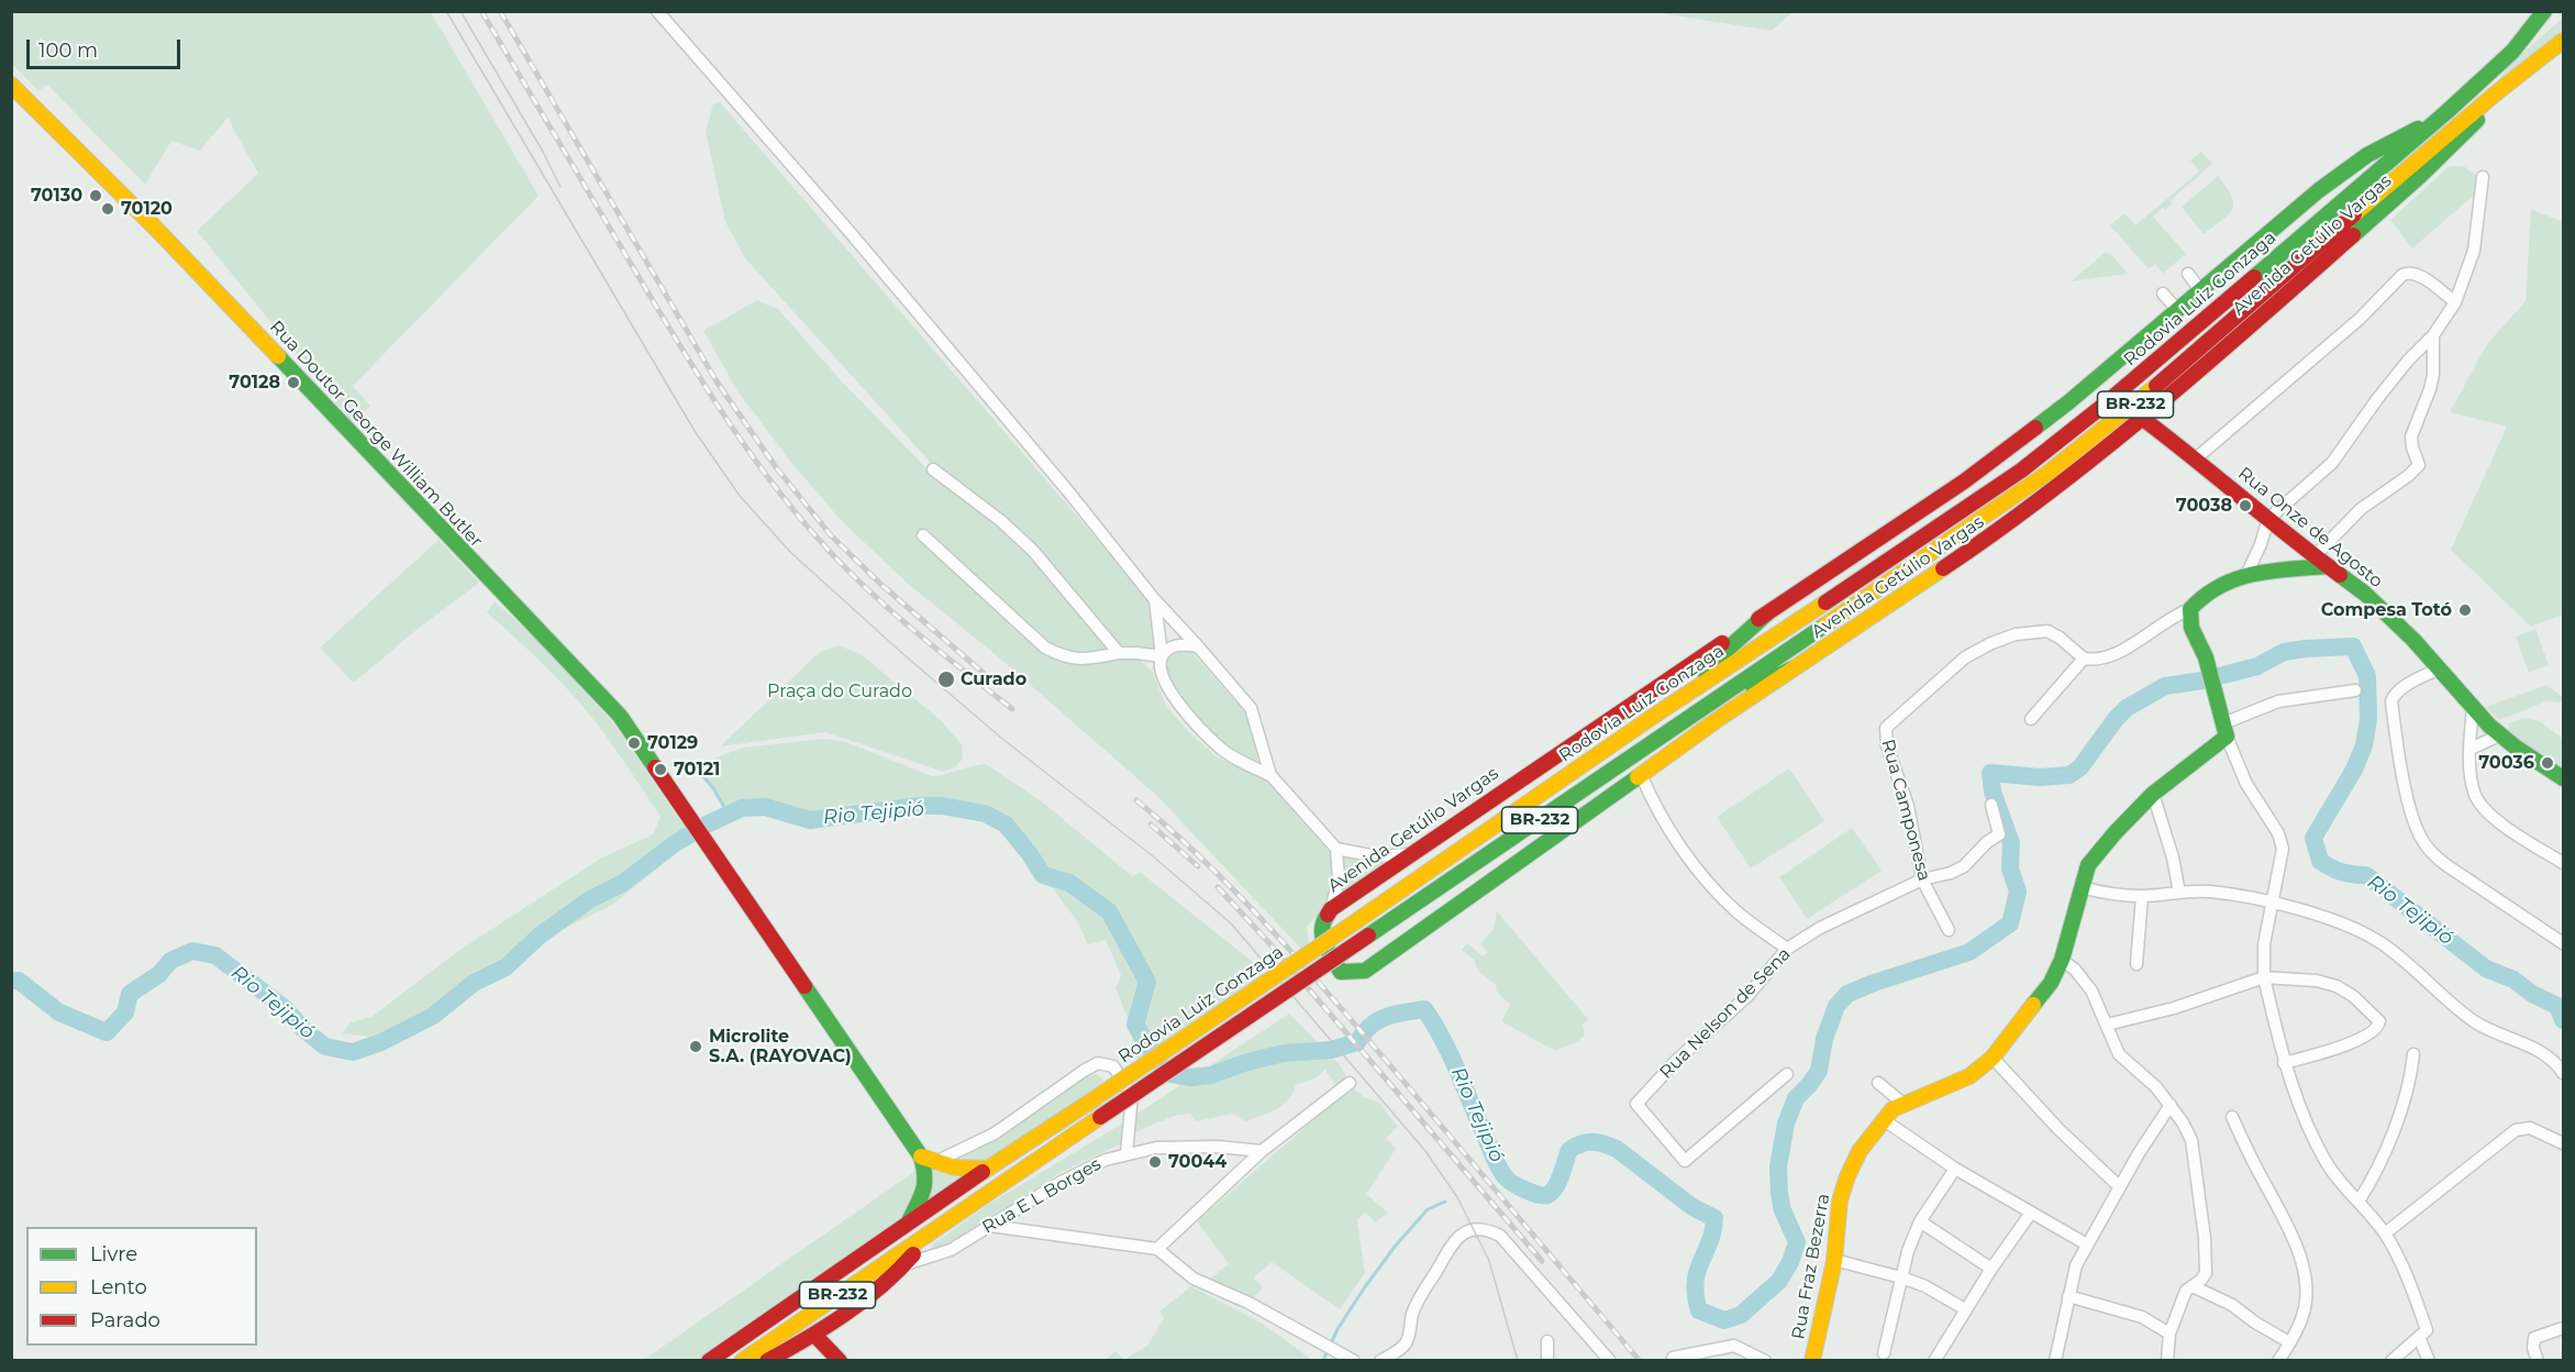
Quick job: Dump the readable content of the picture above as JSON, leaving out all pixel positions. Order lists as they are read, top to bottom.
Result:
{
  "streets": {
    "main road": [
      "Avenida Getúlio Vargas",
      "Rodovia Luiz Gonzaga",
      "BR-232",
      "Rua Doutor George William Butler",
      "Rua Onze de Agosto",
      "Rua Fraz Bezerra"
    ],
    "street": ["Rua Camponesa", "Rua Nelson de Sena", "Rua E L Borges"]
  },
  "crossings": [
    ["Avenida Getúlio Vargas", "Rodovia Luiz Gonzaga"],
    ["Avenida Getúlio Vargas", "Rua Onze de Agosto"],
    ["Rua Camponesa", "Rua Nelson de Sena"]
  ],
  "water": ["Rio Tejipió"],
  "parks": ["Praça do Curado"],
  "places": [
    "70130",
    "70120",
    "70128",
    "70038",
    "Compesa Totó",
    "Curado",
    "70129",
    "70036",
    "70121",
    "Microlite S.A. (RAYOVAC)",
    "70044"
  ],
  "legend": ["Livre", "Lento", "Parado"],
  "scale_bar": "100 m"
}
